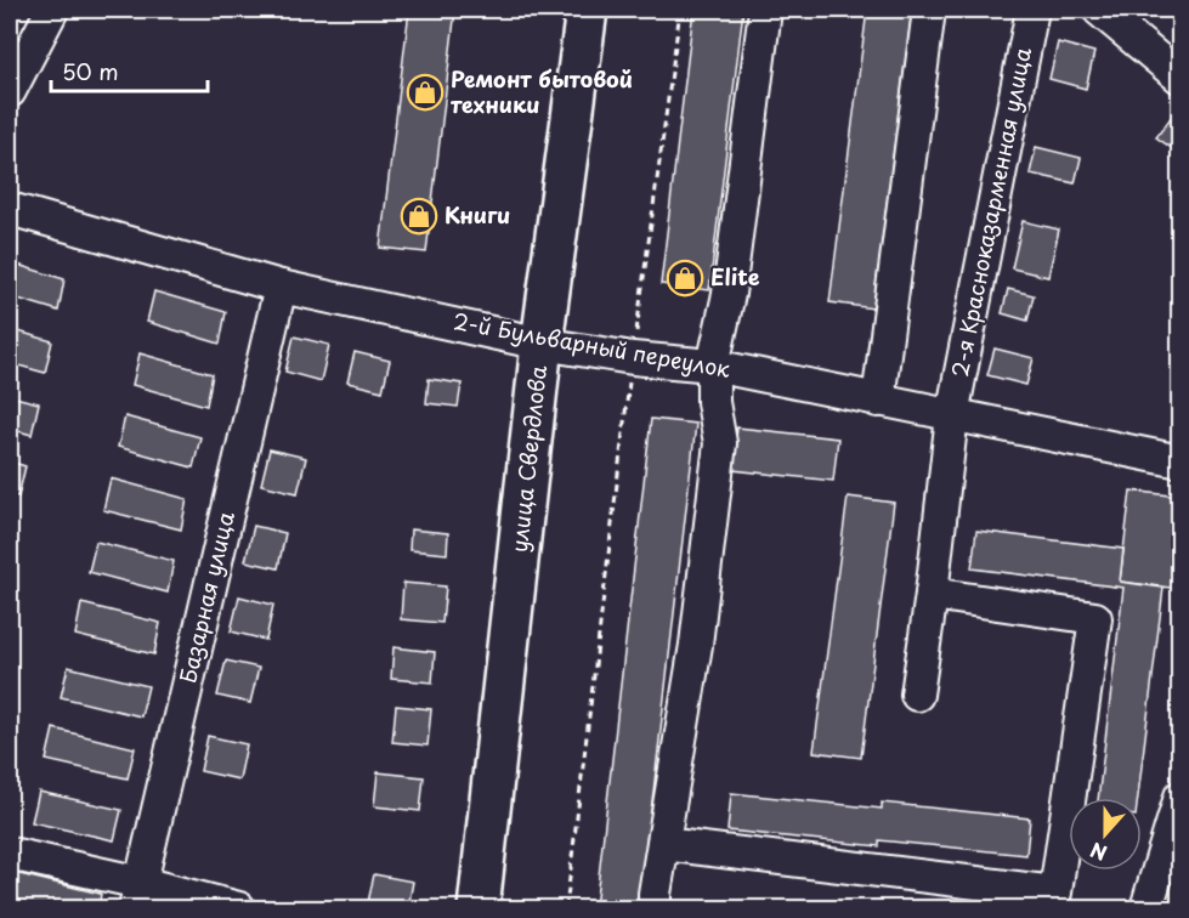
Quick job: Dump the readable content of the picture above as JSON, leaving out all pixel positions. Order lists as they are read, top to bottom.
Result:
{
  "streets": {
    "main road": ["улица Свердлова"],
    "street": ["2-я Красноказарменная улица", "2-й Бульварный переулок", "Базарная улица"]
  },
  "crossings": [
    ["2-я Красноказарменная улица", "2-й Бульварный переулок"],
    ["2-й Бульварный переулок", "улица Свердлова"],
    ["2-й Бульварный переулок", "Базарная улица"]
  ],
  "places": {
    "shop": ["Ремонт бытовой техники", "Книги", "Elite"]
  },
  "scale_bar": "50 m",
  "north": "bottom"
}
